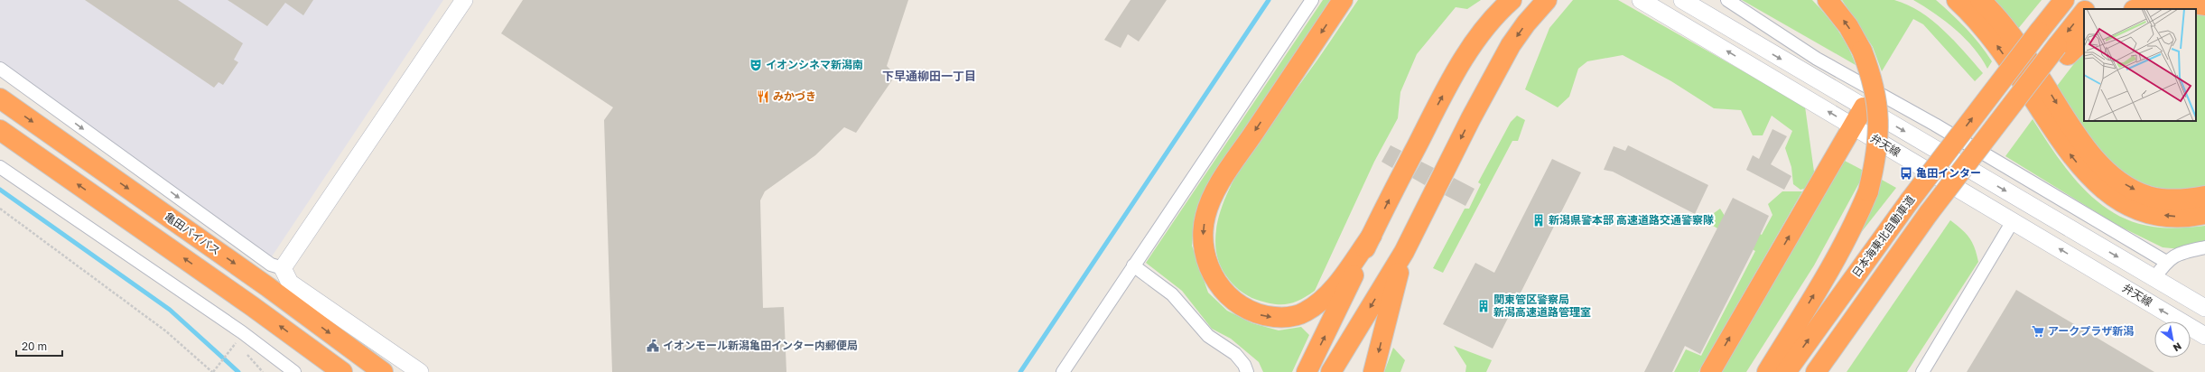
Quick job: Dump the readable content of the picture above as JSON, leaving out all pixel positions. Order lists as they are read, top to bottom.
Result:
{
  "streets": {
    "highway": ["亀田バイパス", "日本海東北自動車道"],
    "street": ["弁天線"]
  },
  "districts": ["下早通柳田一丁目"],
  "places": {
    "theatre": ["イオンシネマ新潟南"],
    "restaurant": ["みかづき"],
    "bus stop": ["亀田インター"],
    "building": ["新潟県警本部 高速道路交通警察隊", "関東管区警察局 新潟高速道路管理室"],
    "supermarket": ["アークプラザ新潟"],
    "public building": ["イオンモール新潟亀田インター内郵便局"]
  },
  "scale_bar": "20 m",
  "north": "bottom right"
}
